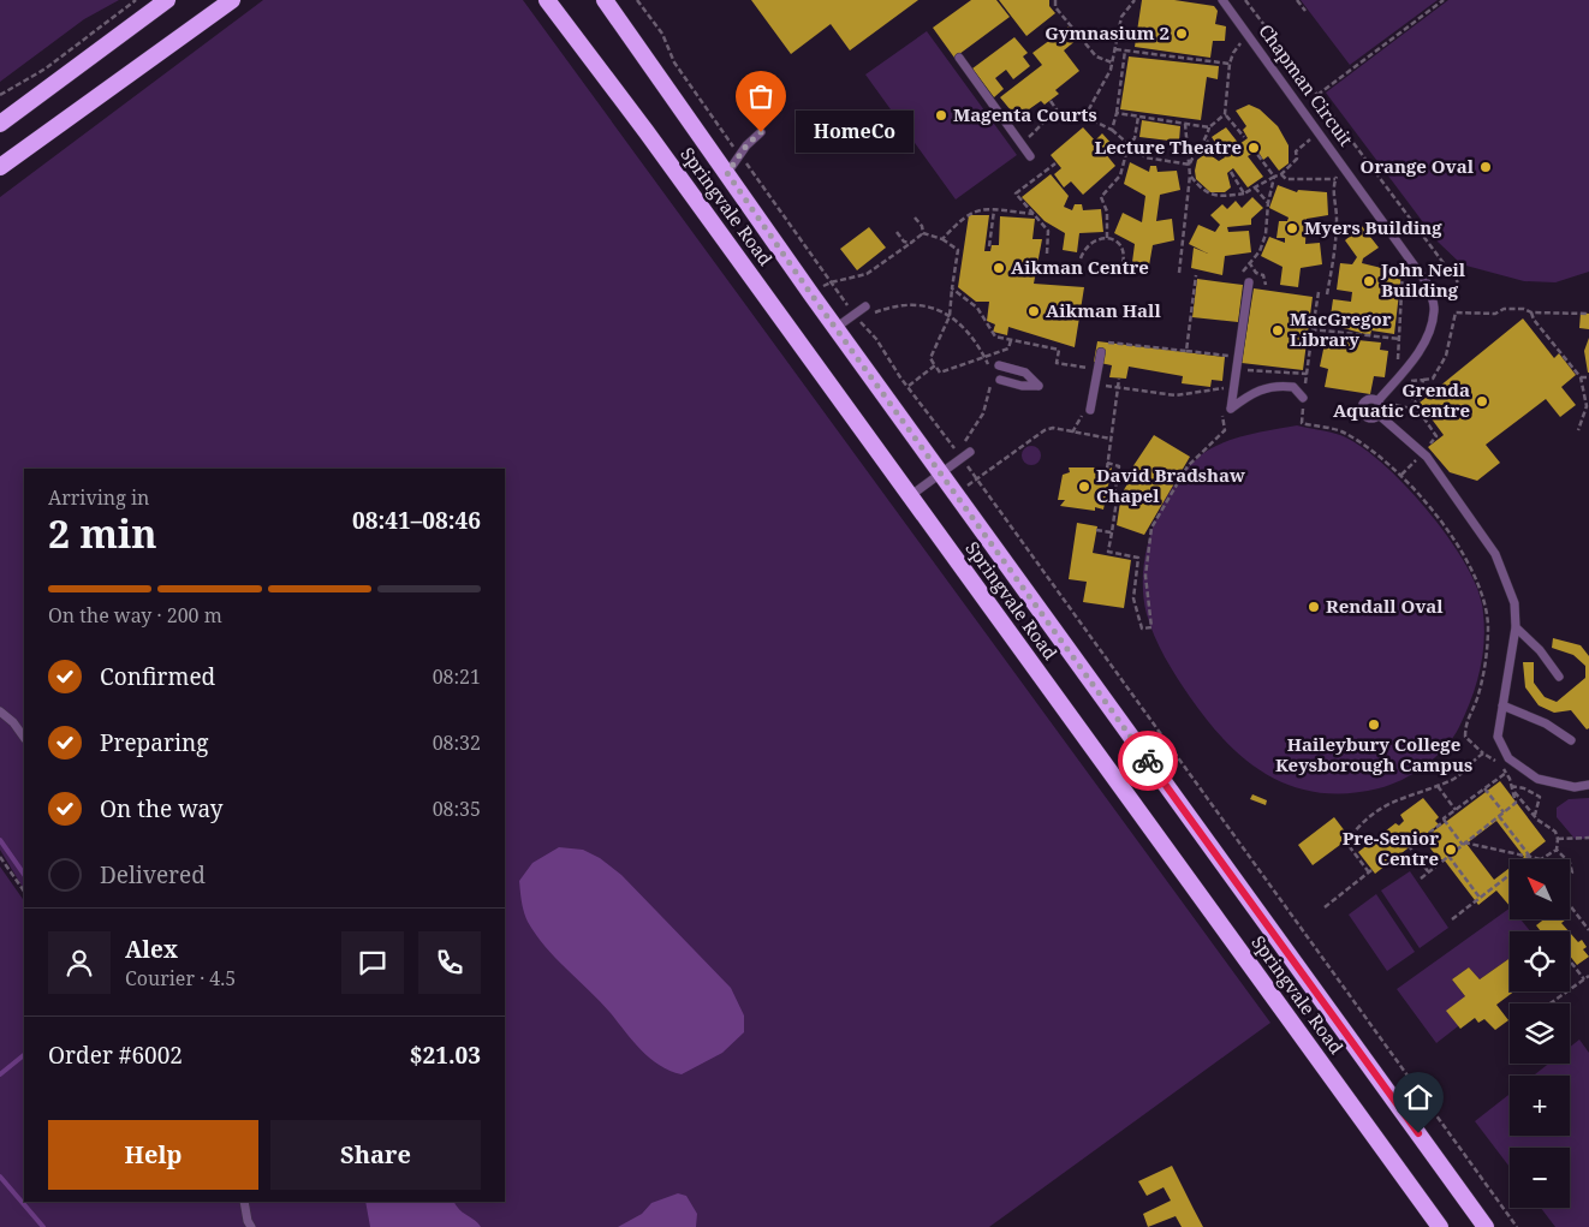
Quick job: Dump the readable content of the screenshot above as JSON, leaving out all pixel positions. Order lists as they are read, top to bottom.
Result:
{
  "streets": {
    "highway": ["Springvale Road"],
    "lane": ["Chapman Circuit"]
  },
  "places": [
    "Gymnasium 2",
    "Magenta Courts",
    "HomeCo",
    "Lecture Theatre",
    "Orange Oval",
    "Myers Building",
    "Aikman Centre",
    "John Neil Building",
    "Aikman Hall",
    "MacGregor Library",
    "Grenda Aquatic Centre",
    "David Bradshaw Chapel",
    "Rendall Oval",
    "Haileybury College Keysborough Campus",
    "Pre-Senior Centre"
  ],
  "north": "top left",
  "page": {
    "bubble": "HomeCo",
    "heading": ["2 min", "Arriving in", "08:41–08:46"],
    "panel": [
      "Alex",
      "Courier · 4.5",
      "Order #6002",
      "$21.03"
    ],
    "bar": "On the way · 200 m",
    "list": [
      ["Confirmed", "08:21"],
      ["Preparing", "08:32"],
      ["On the way", "08:35"],
      "Delivered"
    ],
    "map_buttons": ["+", "−"],
    "buttons": ["Help", "Share"]
  }
}
